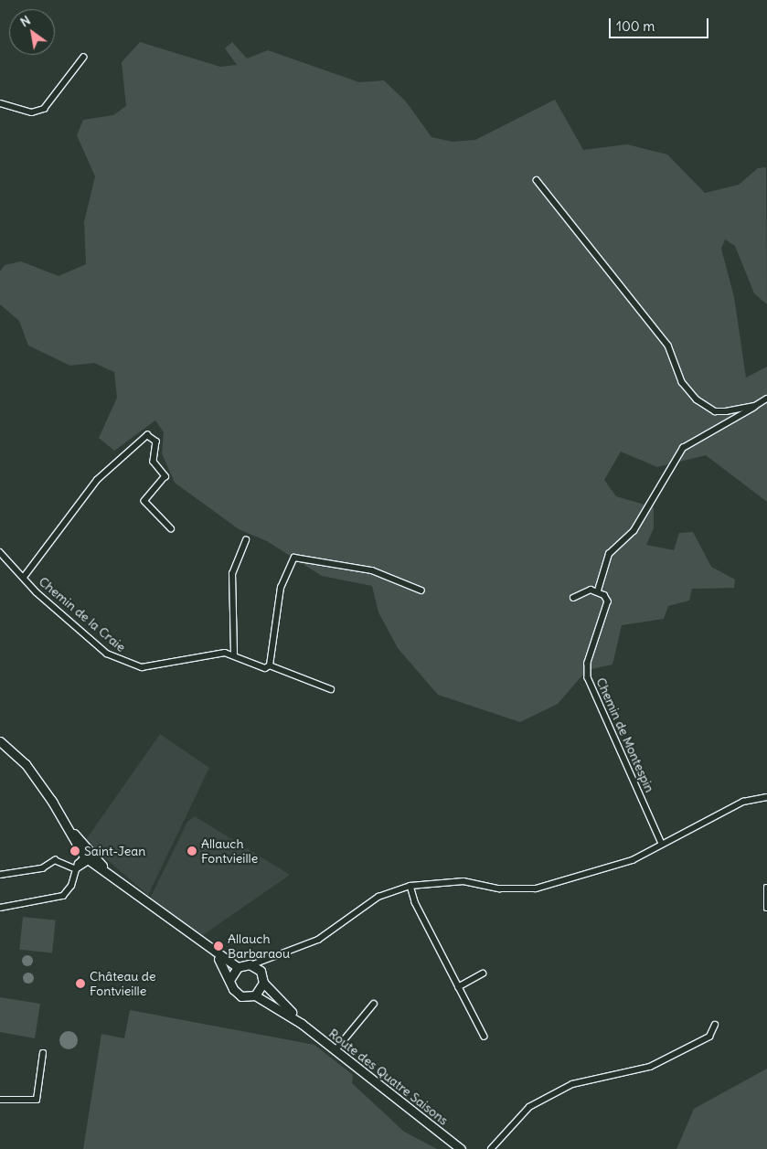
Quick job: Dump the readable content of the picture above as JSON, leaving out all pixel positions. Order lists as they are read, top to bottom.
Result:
{
  "streets": {
    "main road": ["Route des Quatre Saisons"],
    "street": ["Chemin de la Craie", "Chemin de Montespin"]
  },
  "places": [
    "Saint-Jean",
    "Allauch Fontvieille",
    "Allauch Barbaraou",
    "Château de Fontvieille"
  ],
  "scale_bar": "100 m",
  "north": "top left"
}
